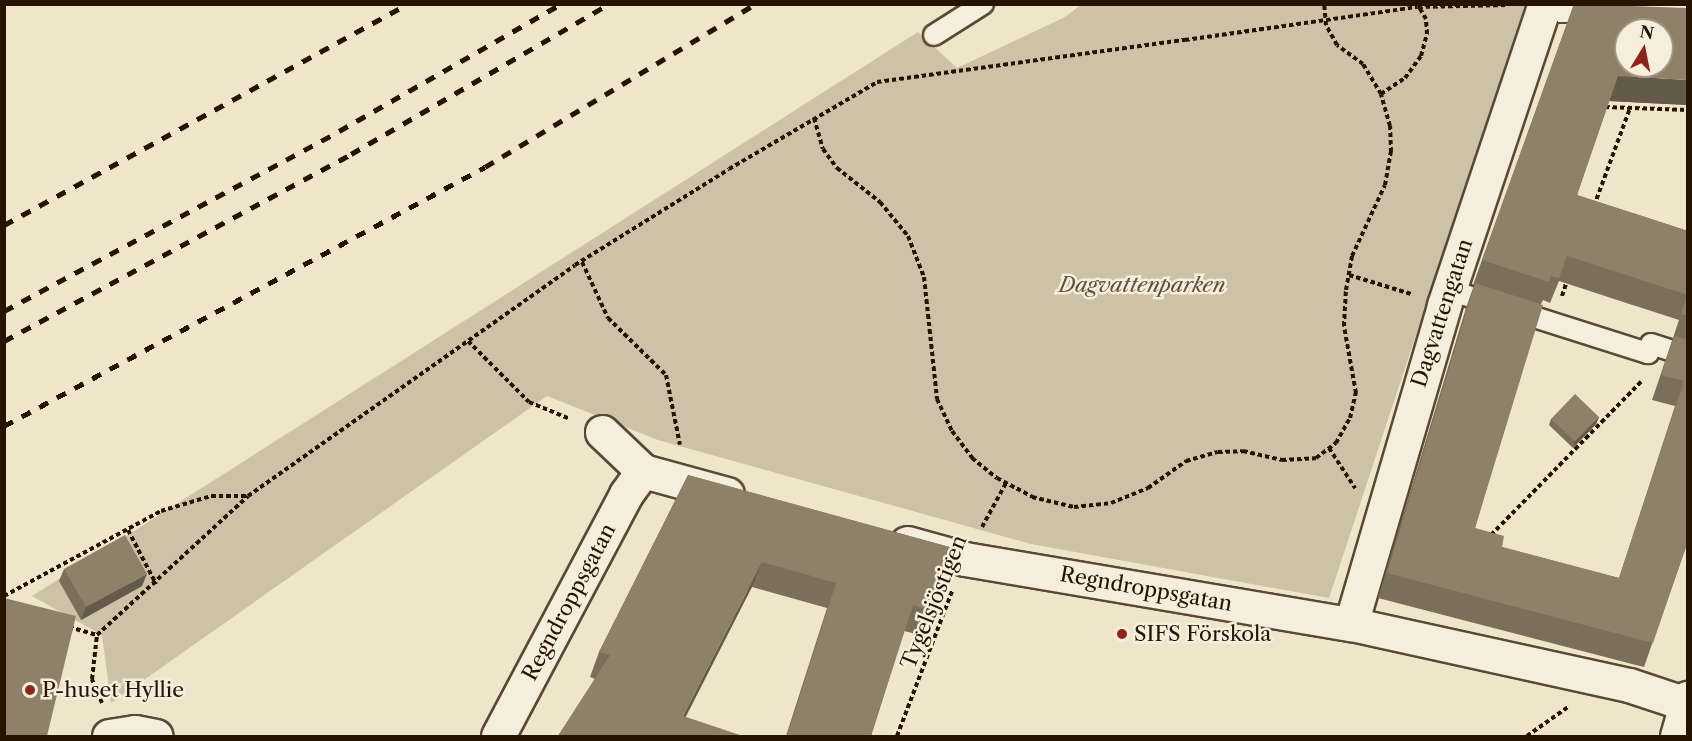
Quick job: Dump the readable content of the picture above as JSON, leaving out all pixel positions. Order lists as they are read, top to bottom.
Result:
{
  "streets": {
    "street": ["Dagvattengatan", "Regndroppsgatan"],
    "path": ["Tygelsjöstigen"]
  },
  "crossings": [
    ["Dagvattengatan", "Regndroppsgatan"],
    ["Regndroppsgatan", "Tygelsjöstigen"]
  ],
  "parks": ["Dagvattenparken"],
  "places": ["SIFS Förskola", "P-huset Hyllie"],
  "north": "top"
}
